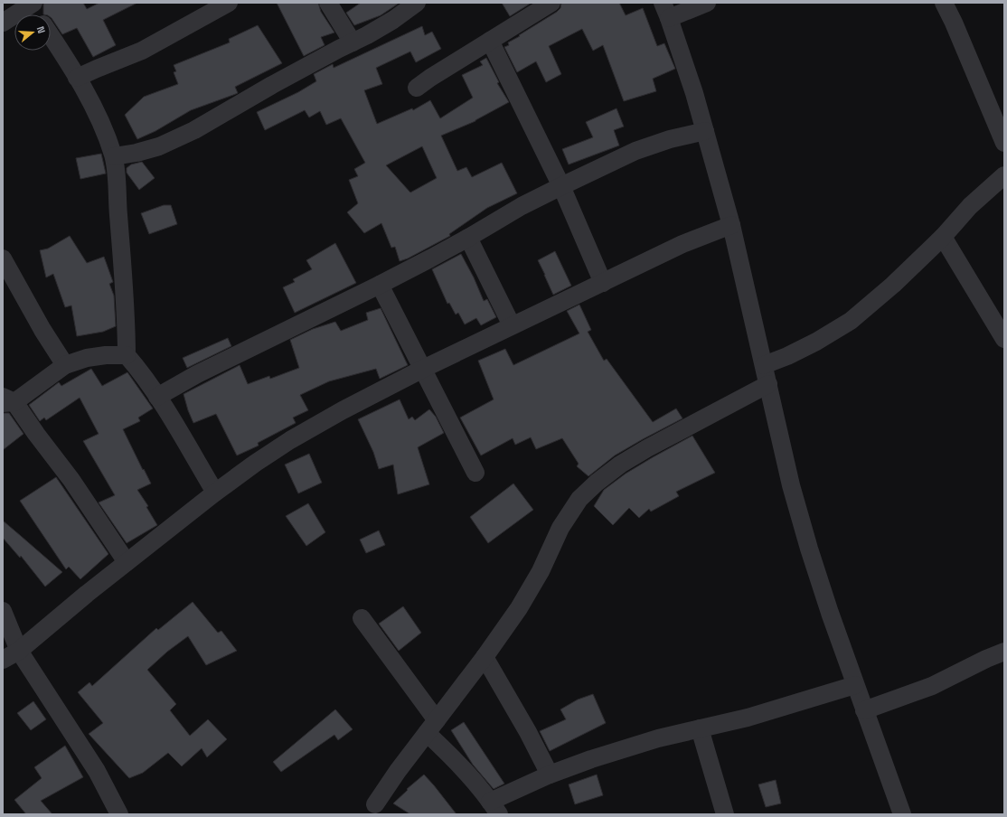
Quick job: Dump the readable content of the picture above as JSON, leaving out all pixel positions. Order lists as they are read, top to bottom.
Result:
{
  "north": "right"
}
